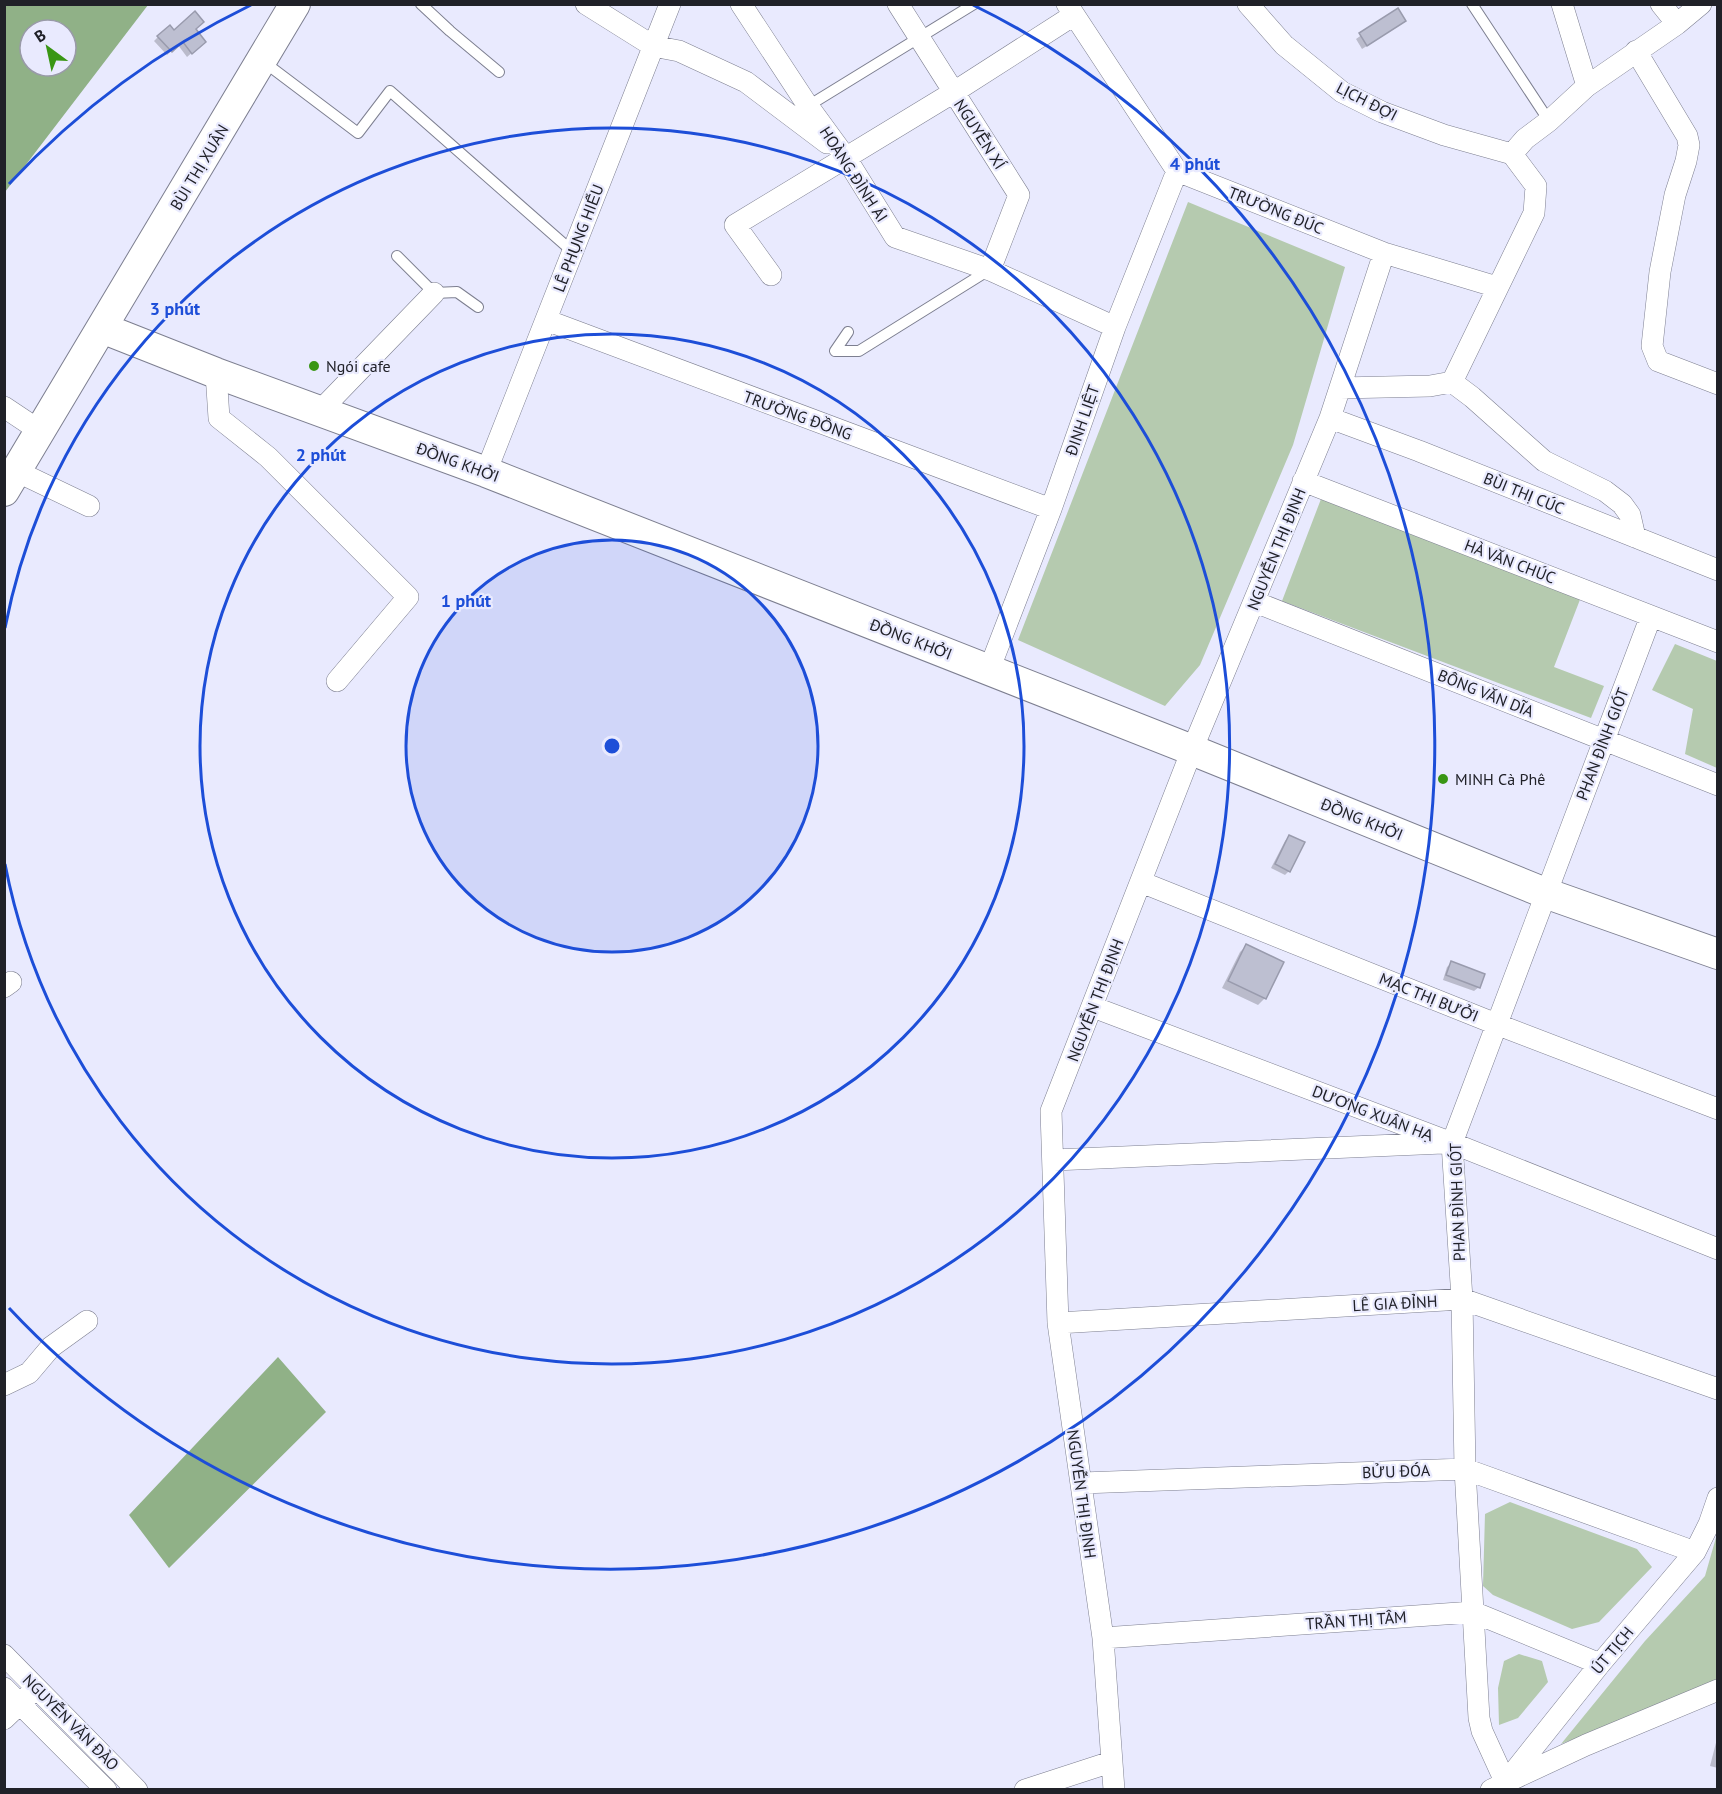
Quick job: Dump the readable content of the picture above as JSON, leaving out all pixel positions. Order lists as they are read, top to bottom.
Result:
{
  "streets": {
    "street": [
      "LỊCH ĐỢI",
      "NGUYỄN XÍ",
      "BÙI THỊ XUÂN",
      "HOÀNG ĐÌNH ÁI",
      "TRƯỜNG ĐÚC",
      "LÊ PHỤNG HIỂU",
      "TRƯỜNG ĐỒNG",
      "ĐINH LIỆT",
      "ĐỒNG KHỞI",
      "BÙI THỊ CÚC",
      "NGUYỄN THỊ ĐỊNH",
      "HÀ VĂN CHÚC",
      "BÔNG VĂN DĨA",
      "PHAN ĐÌNH GIÓT",
      "MẠC THỊ BƯỞI",
      "DƯƠNG XUÂN HẠ",
      "LÊ GIA ĐỈNH",
      "BỬU ĐÓA",
      "TRẦN THỊ TÂM",
      "ÚT TỊCH",
      "NGUYỄN VĂN ĐÀO"
    ]
  },
  "crossings": [
    ["NGUYỄN XÍ", "HOÀNG ĐÌNH ÁI"],
    ["BÙI THỊ XUÂN", "ĐỒNG KHỞI"],
    ["HOÀNG ĐÌNH ÁI", "ĐINH LIỆT"],
    ["TRƯỜNG ĐÚC", "ĐINH LIỆT"],
    ["TRƯỜNG ĐÚC", "NGUYỄN THỊ ĐỊNH"],
    ["LÊ PHỤNG HIỂU", "TRƯỜNG ĐỒNG"],
    ["LÊ PHỤNG HIỂU", "ĐỒNG KHỞI"],
    ["TRƯỜNG ĐỒNG", "ĐINH LIỆT"],
    ["ĐINH LIỆT", "ĐỒNG KHỞI"],
    ["ĐỒNG KHỞI", "NGUYỄN THỊ ĐỊNH"],
    ["ĐỒNG KHỞI", "PHAN ĐÌNH GIÓT"],
    ["BÙI THỊ CÚC", "NGUYỄN THỊ ĐỊNH"],
    ["NGUYỄN THỊ ĐỊNH", "HÀ VĂN CHÚC"],
    ["NGUYỄN THỊ ĐỊNH", "BÔNG VĂN DĨA"],
    ["NGUYỄN THỊ ĐỊNH", "MẠC THỊ BƯỞI"],
    ["NGUYỄN THỊ ĐỊNH", "DƯƠNG XUÂN HẠ"],
    ["NGUYỄN THỊ ĐỊNH", "LÊ GIA ĐỈNH"],
    ["NGUYỄN THỊ ĐỊNH", "BỬU ĐÓA"],
    ["NGUYỄN THỊ ĐỊNH", "TRẦN THỊ TÂM"],
    ["HÀ VĂN CHÚC", "PHAN ĐÌNH GIÓT"],
    ["BÔNG VĂN DĨA", "PHAN ĐÌNH GIÓT"],
    ["PHAN ĐÌNH GIÓT", "MẠC THỊ BƯỞI"],
    ["PHAN ĐÌNH GIÓT", "DƯƠNG XUÂN HẠ"],
    ["PHAN ĐÌNH GIÓT", "LÊ GIA ĐỈNH"],
    ["PHAN ĐÌNH GIÓT", "BỬU ĐÓA"],
    ["PHAN ĐÌNH GIÓT", "TRẦN THỊ TÂM"],
    ["PHAN ĐÌNH GIÓT", "ÚT TỊCH"],
    ["BỬU ĐÓA", "ÚT TỊCH"],
    ["TRẦN THỊ TÂM", "ÚT TỊCH"]
  ],
  "places": ["Ngói cafe", "MINH Cà Phê"],
  "north": "top left",
  "rings": [
    "4 phút",
    "3 phút",
    "2 phút",
    "1 phút"
  ]
}
